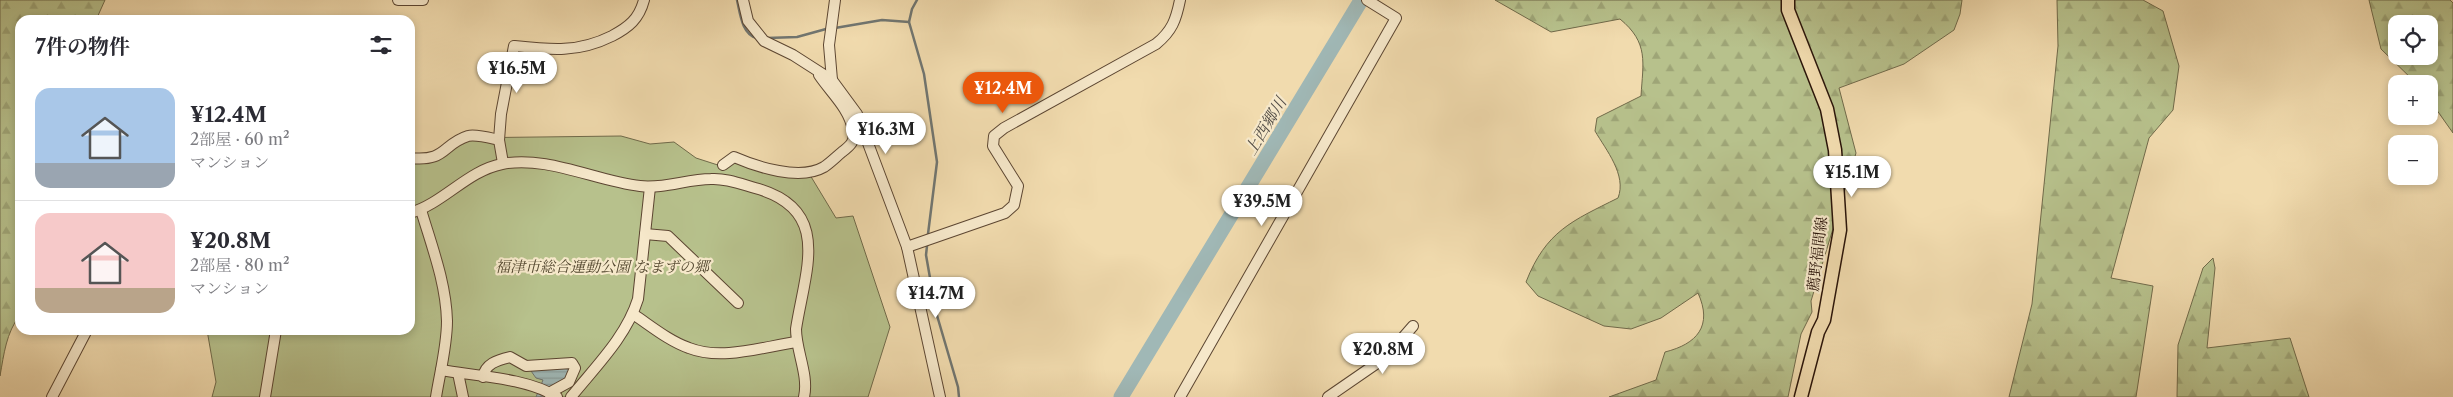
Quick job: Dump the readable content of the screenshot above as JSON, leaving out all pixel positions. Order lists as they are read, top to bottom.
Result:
{
  "streets": {
    "main road": ["薦野福間線"]
  },
  "water": ["上西郷川"],
  "parks": ["福津市総合運動公園 なまずの郷"],
  "page": {
    "map_buttons": ["+", "−"],
    "heading": "7件の物件",
    "price": [
      "¥16.5M",
      "¥12.4M",
      "¥16.3M",
      "¥15.1M",
      "¥39.5M",
      "¥14.7M",
      "¥20.8M"
    ],
    "list": [
      {
        "name": "¥12.4M",
        "note": "2部屋 · 60 m² · マンション"
      },
      {
        "name": "¥20.8M",
        "note": "2部屋 · 80 m² · マンション"
      }
    ]
  }
}
